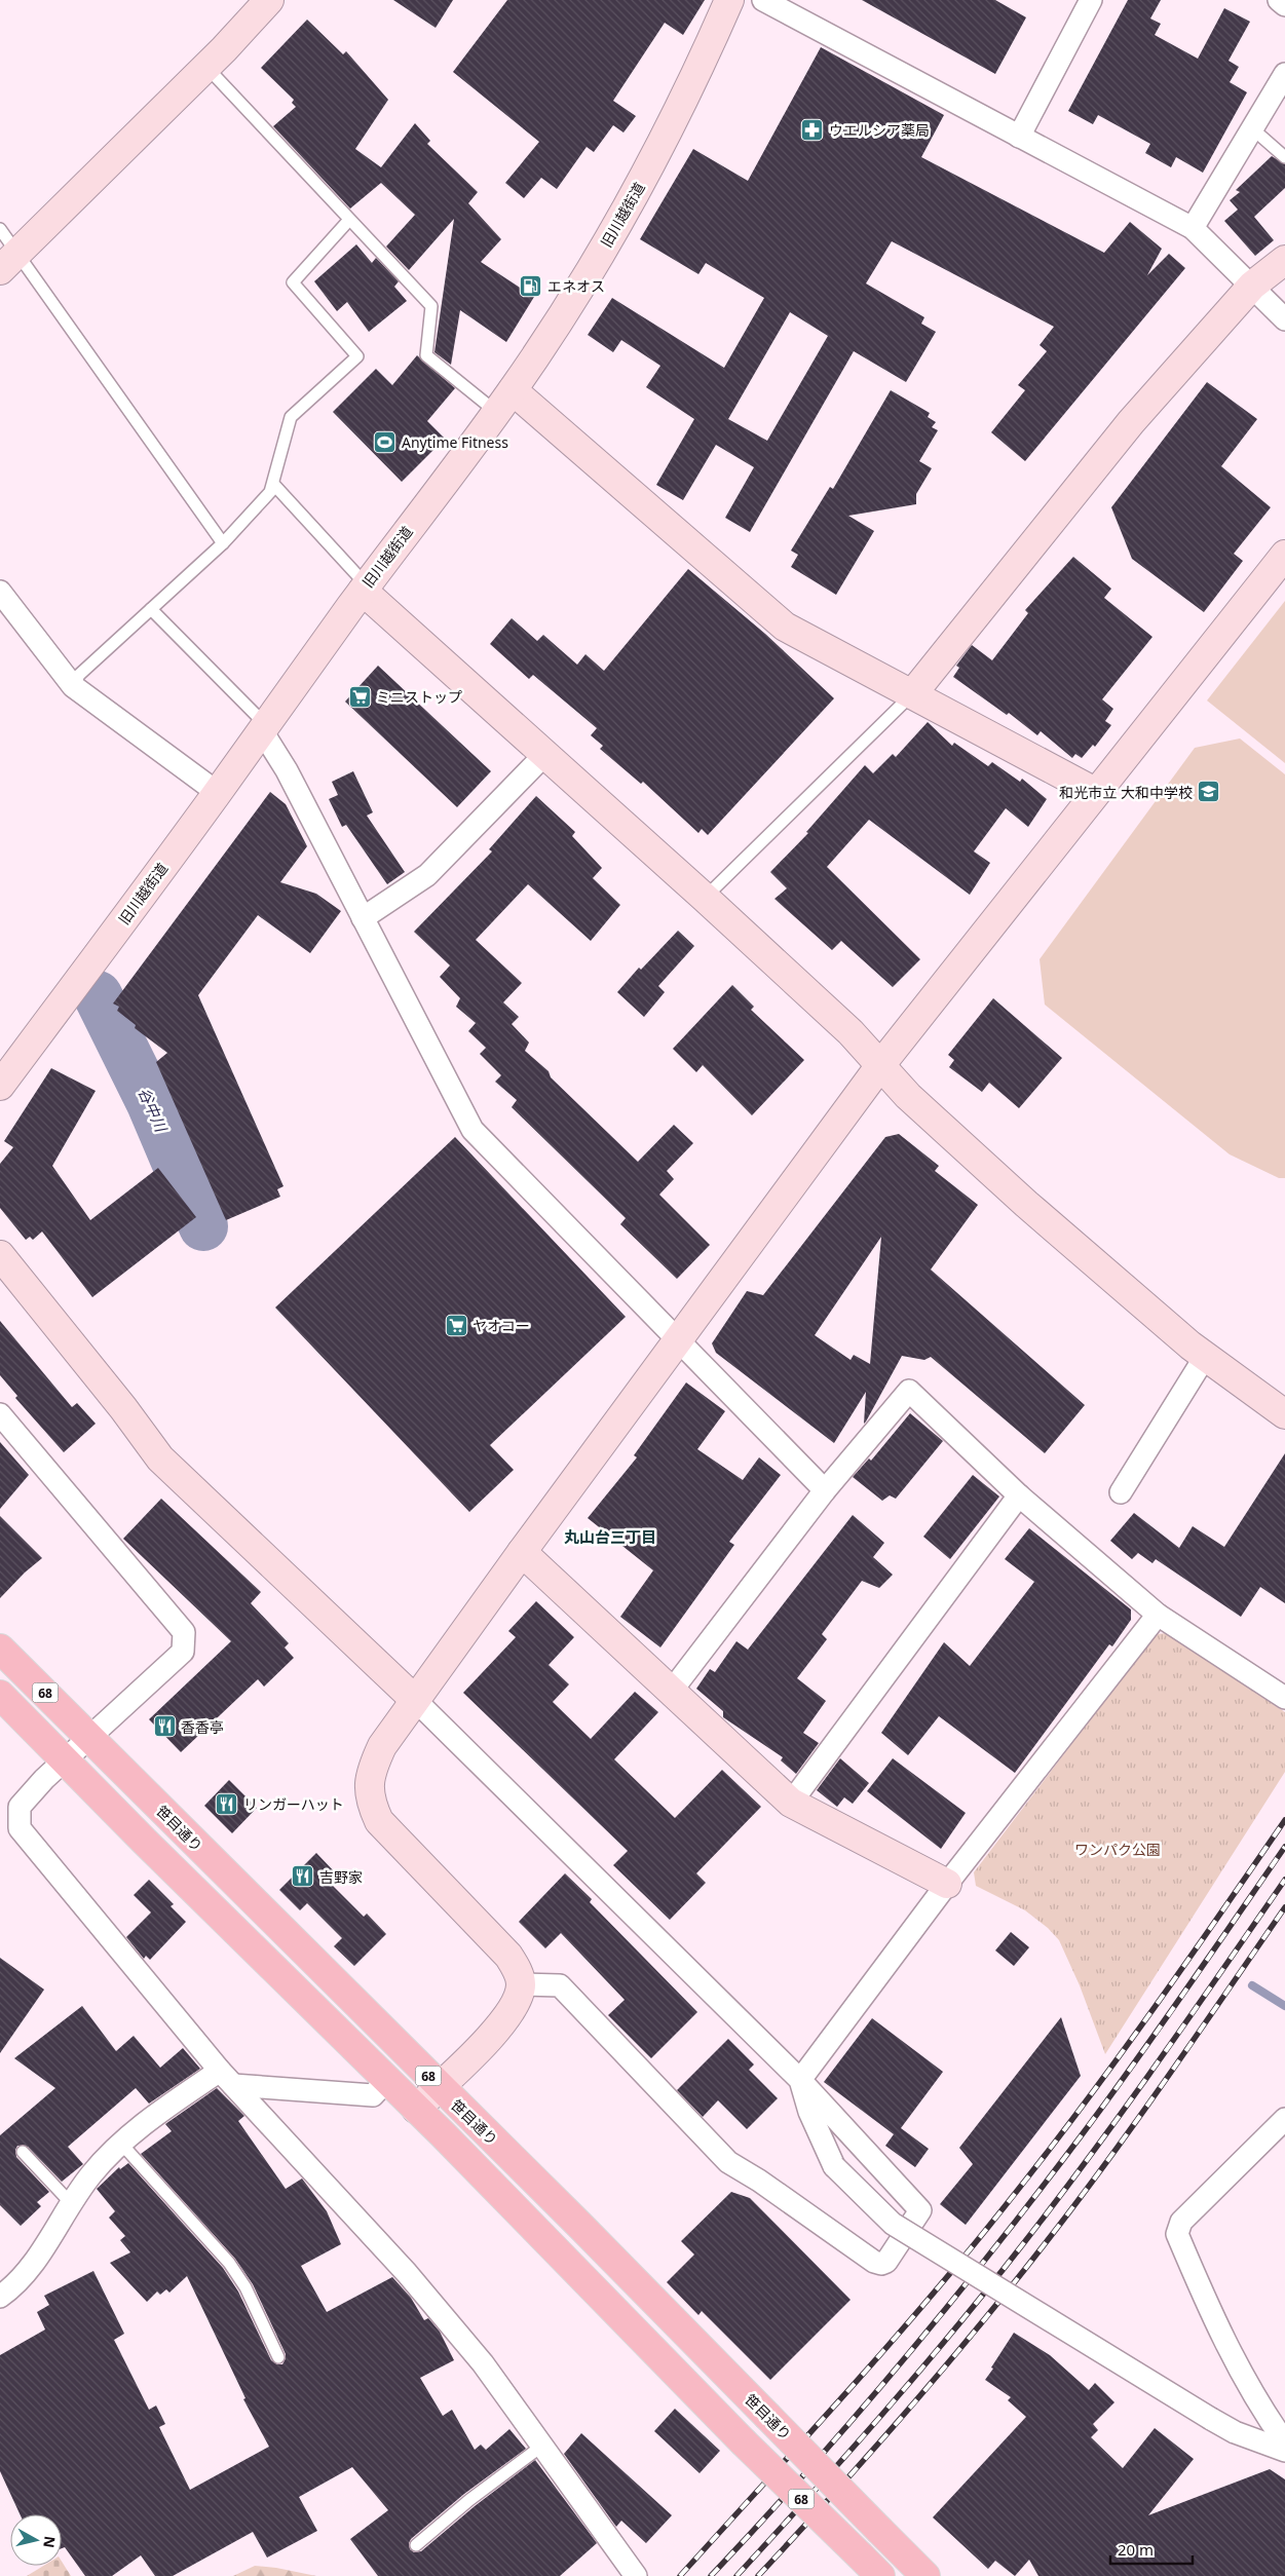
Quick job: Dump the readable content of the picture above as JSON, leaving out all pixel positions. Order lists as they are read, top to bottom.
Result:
{
  "streets": {
    "main road": ["68", "笹目通り"],
    "street": ["旧川越街道"]
  },
  "districts": ["丸山台三丁目"],
  "water": ["谷中川"],
  "parks": ["ワンパク公園"],
  "places": {
    "pharmacy": ["ウエルシア薬局"],
    "fuel station": ["エネオス"],
    "sports": ["Anytime Fitness"],
    "supermarket": ["ミニストップ", "ヤオコー"],
    "school or university": ["和光市立 大和中学校"],
    "restaurant": ["香香亭", "リンガーハット", "吉野家"]
  },
  "scale_bar": "20 m",
  "north": "right"
}
